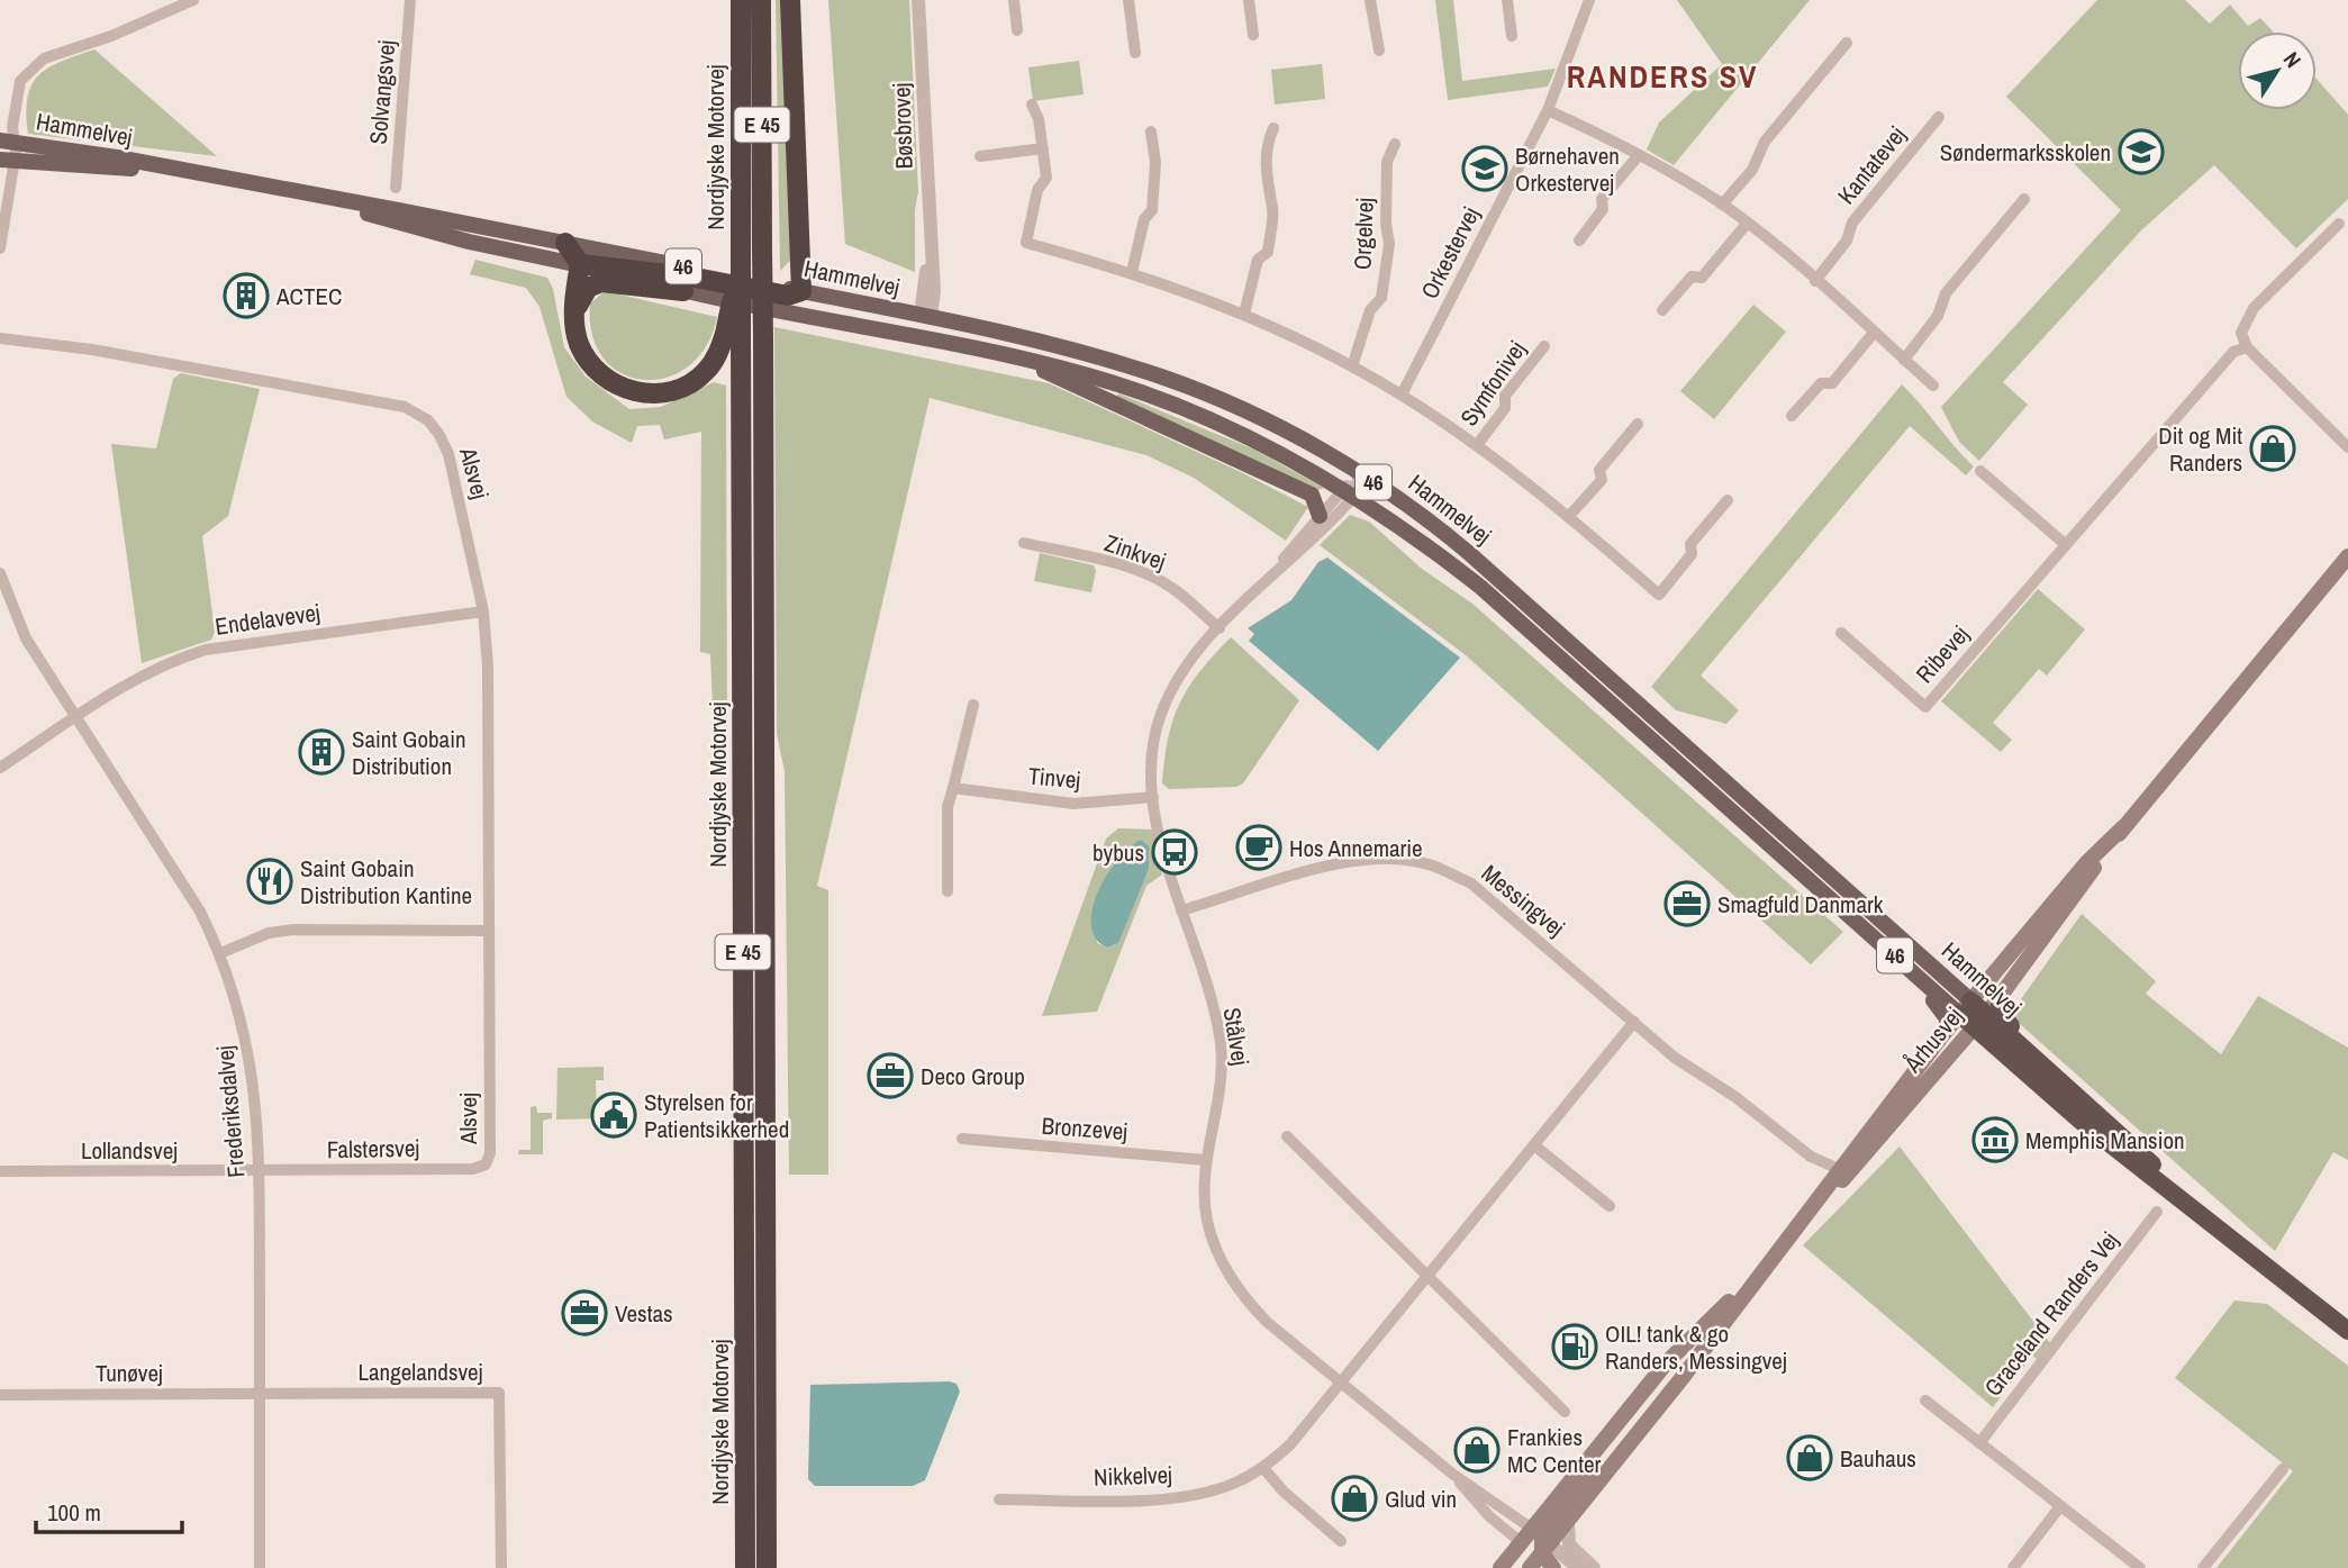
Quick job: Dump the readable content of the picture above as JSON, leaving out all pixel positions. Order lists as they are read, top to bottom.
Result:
{
  "streets": {
    "highway": [
      "E 45",
      "Hammelvej",
      "Nordjyske Motorvej",
      "46"
    ],
    "main road": ["Århusvej"],
    "street": [
      "Solvangsvej",
      "Bøsbrovej",
      "Kantatevej",
      "Orgelvej",
      "Orkestervej",
      "Symfonivej",
      "Alsvej",
      "Zinkvej",
      "Endelavevej",
      "Ribevej",
      "Tinvej",
      "Messingvej",
      "Stålvej",
      "Frederiksdalvej",
      "Bronzevej",
      "Falstersvej",
      "Lollandsvej",
      "Graceland Randers Vej",
      "Langelandsvej",
      "Tunøvej",
      "Nikkelvej"
    ]
  },
  "crossings": [
    ["Bøsbrovej", "Hammelvej"],
    ["Hammelvej", "Stålvej"],
    ["Hammelvej", "Århusvej"],
    ["Orkestervej", "Symfonivej"],
    ["Alsvej", "Endelavevej"],
    ["Alsvej", "Falstersvej"],
    ["Zinkvej", "Stålvej"],
    ["Endelavevej", "Frederiksdalvej"],
    ["Tinvej", "Stålvej"],
    ["Messingvej", "Stålvej"],
    ["Messingvej", "Århusvej"],
    ["Stålvej", "Århusvej"],
    ["Stålvej", "Bronzevej"],
    ["Stålvej", "Nikkelvej"],
    ["Frederiksdalvej", "Falstersvej"],
    ["Frederiksdalvej", "Lollandsvej"],
    ["Frederiksdalvej", "Langelandsvej"],
    ["Frederiksdalvej", "Tunøvej"],
    ["Falstersvej", "Lollandsvej"],
    ["Langelandsvej", "Tunøvej"]
  ],
  "districts": ["RANDERS SV"],
  "places": {
    "school or university": ["Søndermarksskolen", "Børnehaven Orkestervej"],
    "building": ["ACTEC", "Saint Gobain Distribution"],
    "shop": [
      "Dit og Mit Randers",
      "Frankies MC Center",
      "Bauhaus",
      "Glud vin"
    ],
    "cafe": ["Hos Annemarie"],
    "bus stop": ["bybus"],
    "restaurant": ["Saint Gobain Distribution Kantine"],
    "office": ["Smagfuld Danmark", "Deco Group", "Vestas"],
    "public building": ["Styrelsen for Patientsikkerhed"],
    "museum": ["Memphis Mansion"],
    "fuel station": ["OIL! tank & go Randers, Messingvej"]
  },
  "scale_bar": "100 m",
  "north": "top right"
}
